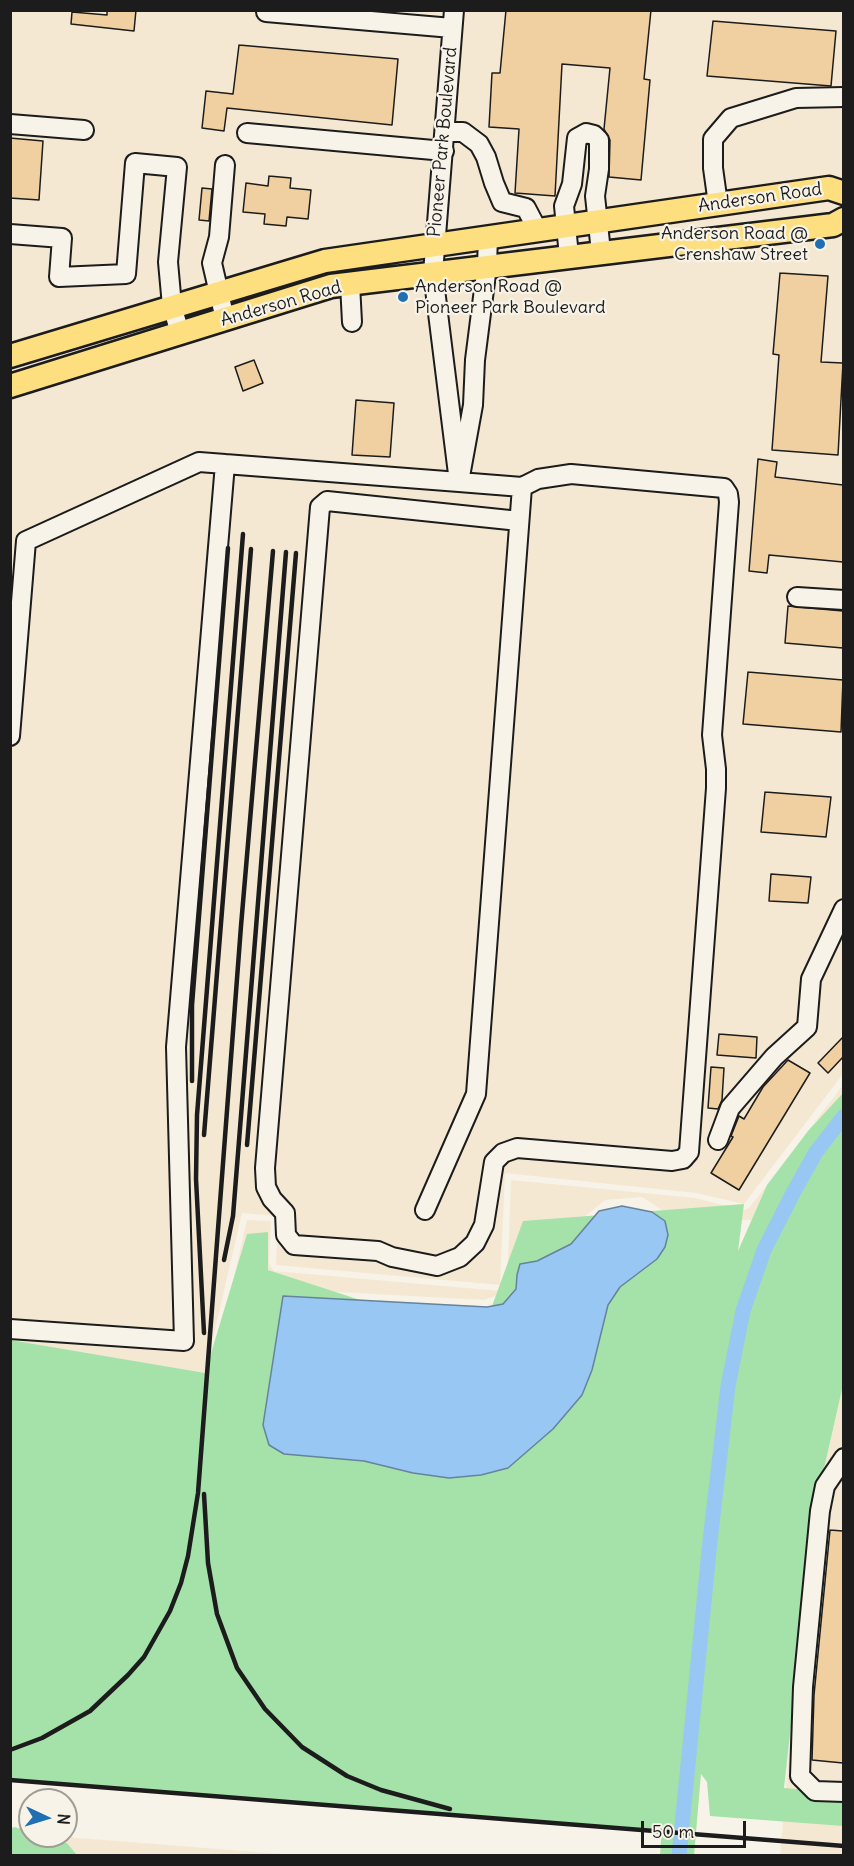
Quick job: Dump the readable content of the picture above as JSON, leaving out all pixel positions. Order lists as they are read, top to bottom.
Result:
{
  "streets": {
    "main road": ["Anderson Road"],
    "street": ["Pioneer Park Boulevard"]
  },
  "crossings": [
    ["Pioneer Park Boulevard", "Anderson Road"]
  ],
  "places": ["Anderson Road @ Crenshaw Street", "Anderson Road @ Pioneer Park Boulevard"],
  "scale_bar": "50 m",
  "north": "right"
}
